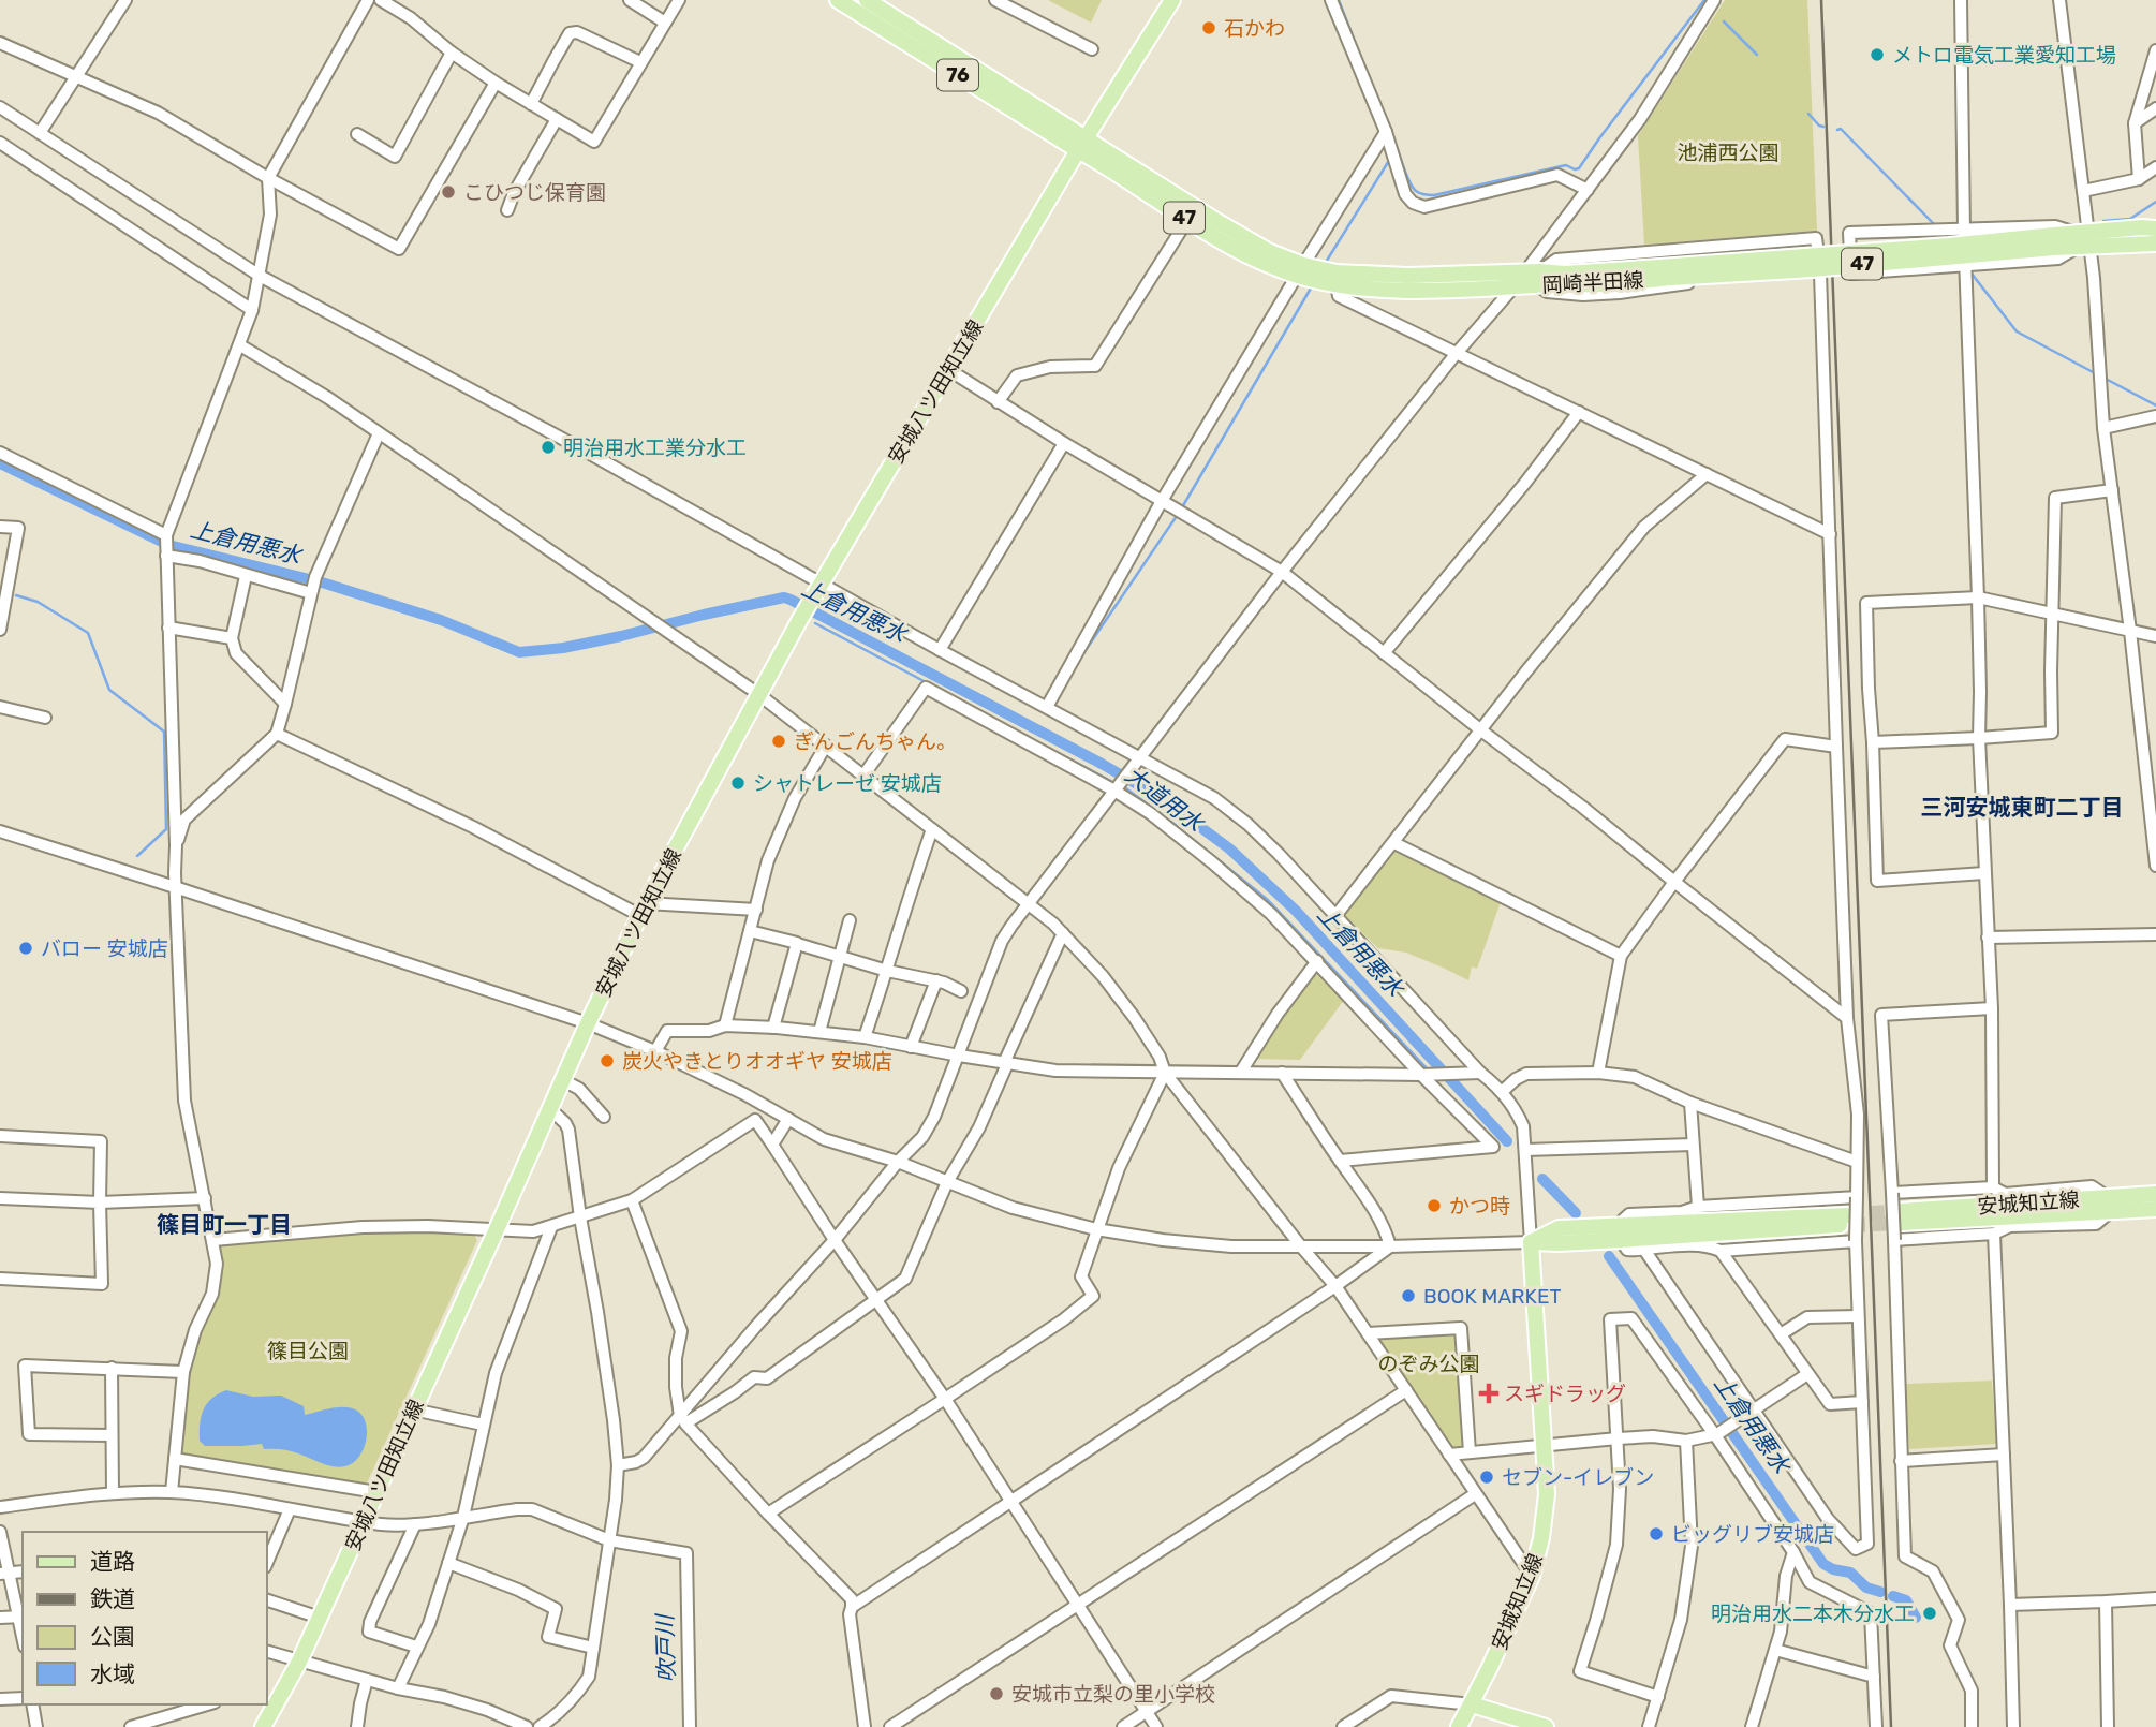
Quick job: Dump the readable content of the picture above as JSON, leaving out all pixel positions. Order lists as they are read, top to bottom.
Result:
{
  "streets": {
    "main road": [
      "76",
      "47",
      "岡崎半田線",
      "安城八ツ田知立線",
      "安城知立線"
    ]
  },
  "crossings": [
    ["76", "岡崎半田線"],
    ["76", "安城八ツ田知立線"],
    ["岡崎半田線", "安城八ツ田知立線"]
  ],
  "districts": ["三河安城東町二丁目", "篠目町一丁目"],
  "water": ["上倉用悪水", "大道用水", "吹戸川"],
  "parks": ["池浦西公園", "篠目公園", "のぞみ公園"],
  "places": {
    "other": [
      "石かわ",
      "メトロ電気工業愛知工場",
      "こひつじ保育園",
      "明治用水工業分水工",
      "ぎんごんちゃん。",
      "シャトレーゼ 安城店",
      "バロー 安城店",
      "炭火やきとりオオギヤ 安城店",
      "かつ時",
      "BOOK MARKET",
      "セブン-イレブン",
      "ビッグリブ安城店",
      "明治用水二本木分水工",
      "安城市立梨の里小学校"
    ],
    "health": ["スギドラッグ"]
  },
  "legend": [
    "道路",
    "鉄道",
    "公園",
    "水域"
  ]
}
